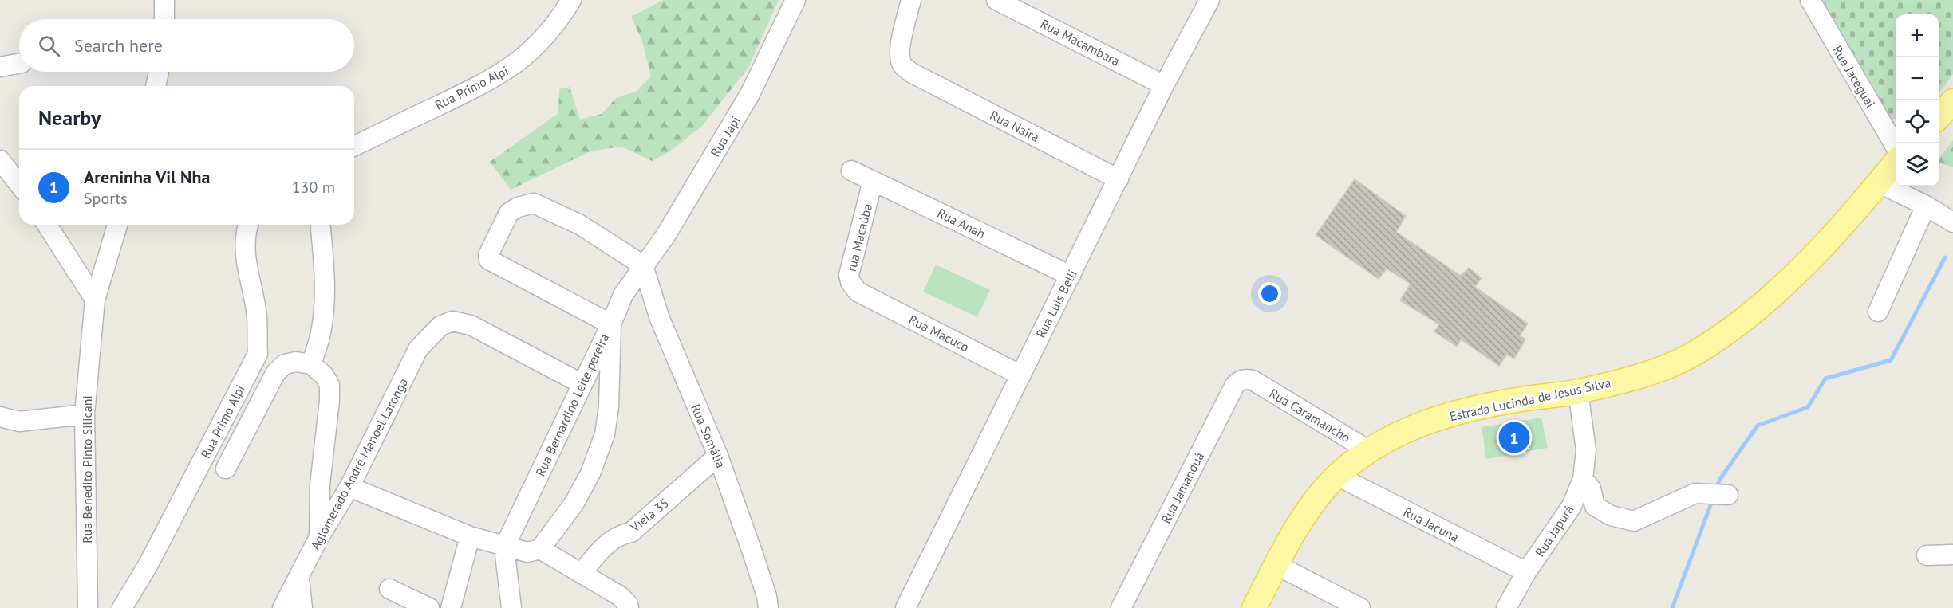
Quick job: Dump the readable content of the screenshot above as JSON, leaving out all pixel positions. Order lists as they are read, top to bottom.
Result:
{
  "streets": {
    "main road": ["Estrada Lucinda de Jesus Silva"],
    "street": [
      "Rua Macambara",
      "Rua Jaceguai",
      "Rua Primo Alpi",
      "Rua Naira",
      "Rua Japi",
      "Rua Anah",
      "rua Macaúba",
      "Rua Luis Belli",
      "Rua Macuco",
      "Rua Bernardino Leite pereira",
      "Rua Caramancho",
      "Rua Somália",
      "Aglomerado André Manoel Laronga",
      "Rua Benedito Pinto Silicani",
      "Rua Jamanduá",
      "Viela 35",
      "Rua Jacuna",
      "Rua Japurá"
    ]
  },
  "crossings": [
    ["Rua Macambara", "Rua Luis Belli"],
    ["Rua Naira", "Rua Luis Belli"],
    ["Rua Japi", "Rua Bernardino Leite pereira"],
    ["Rua Japi", "Rua Somália"],
    ["Rua Anah", "rua Macaúba"],
    ["Rua Anah", "Rua Luis Belli"],
    ["rua Macaúba", "Rua Macuco"],
    ["Rua Luis Belli", "Rua Macuco"],
    ["Estrada Lucinda de Jesus Silva", "Rua Caramancho"],
    ["Estrada Lucinda de Jesus Silva", "Rua Jacuna"],
    ["Estrada Lucinda de Jesus Silva", "Rua Japurá"],
    ["Rua Bernardino Leite pereira", "Rua Somália"],
    ["Rua Bernardino Leite pereira", "Aglomerado André Manoel Laronga"],
    ["Rua Caramancho", "Rua Jamanduá"],
    ["Rua Somália", "Viela 35"],
    ["Rua Jacuna", "Rua Japurá"]
  ],
  "page": {
    "map_buttons": ["+", "−"],
    "search": "Search here",
    "heading": "Nearby",
    "list": [
      {
        "mark": "1",
        "name": "Areninha Vil Nha",
        "note": "Sports",
        "value": "130 m"
      }
    ],
    "pins": "1"
  }
}
